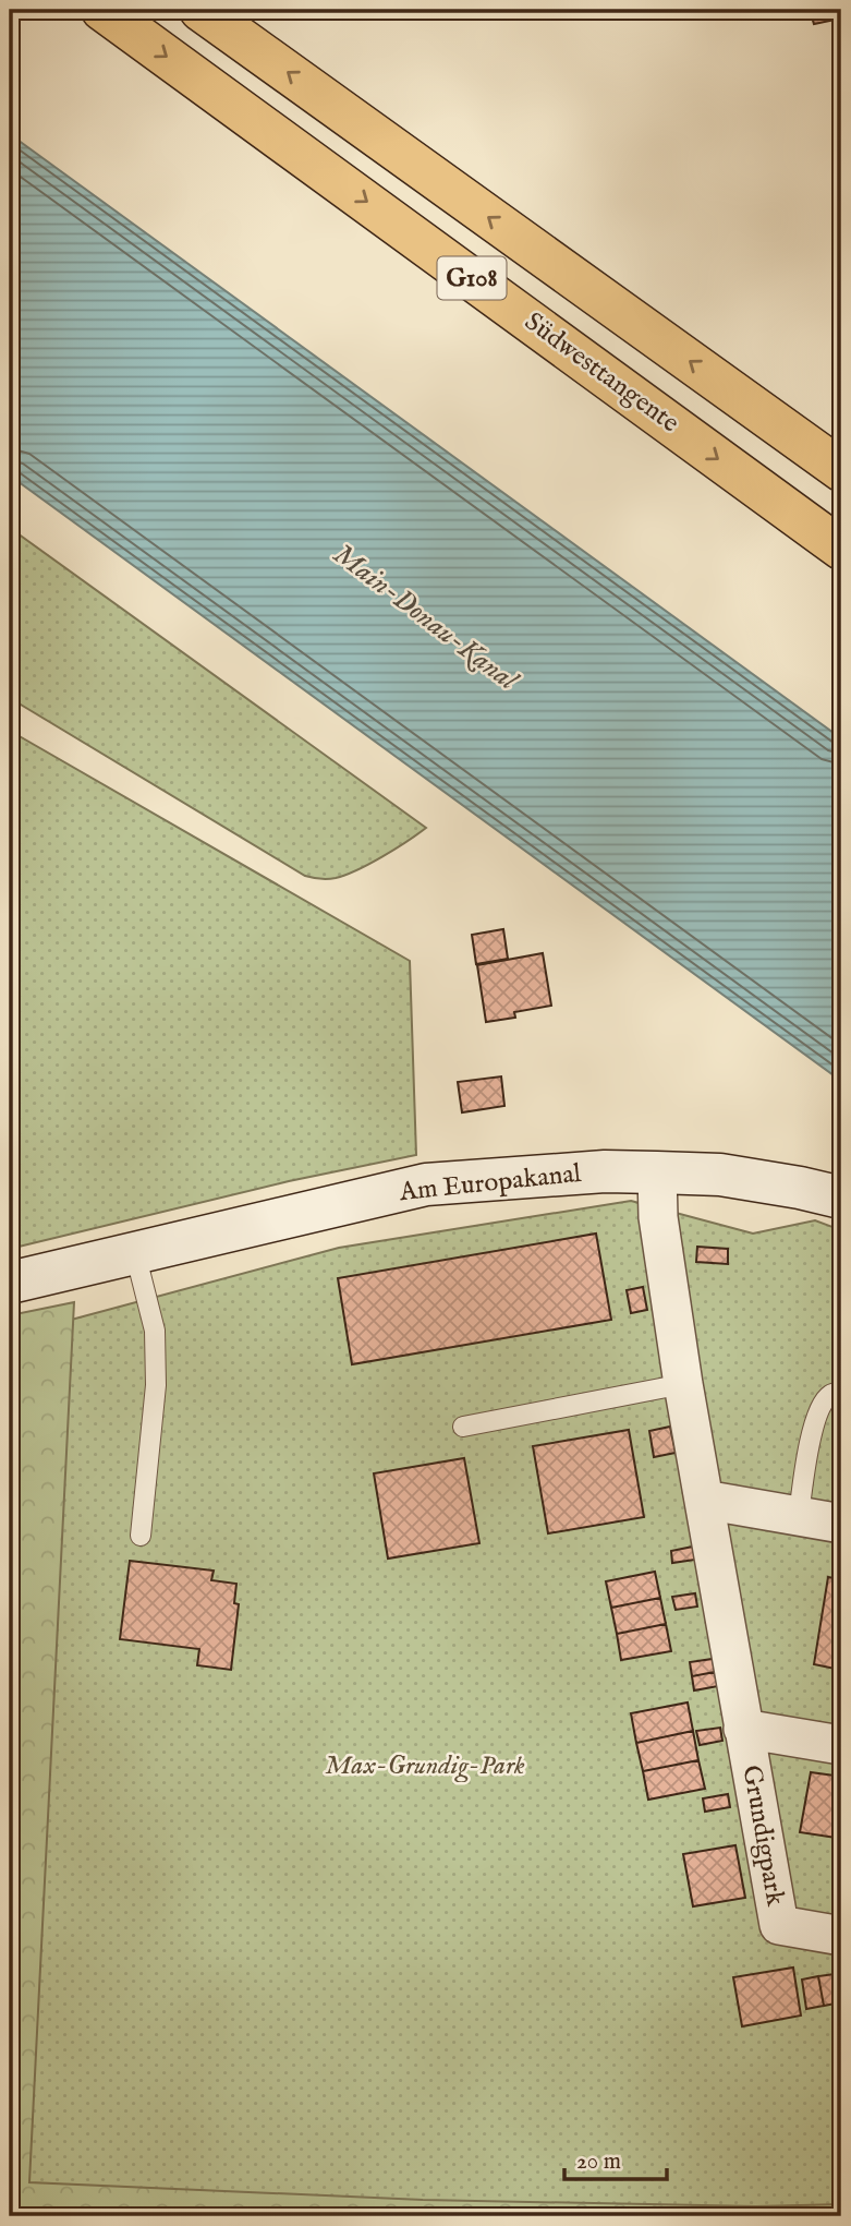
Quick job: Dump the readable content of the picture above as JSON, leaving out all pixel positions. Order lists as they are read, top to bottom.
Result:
{
  "streets": {
    "highway": ["G108", "Südwesttangente"],
    "main road": ["Am Europakanal"],
    "street": ["Grundigpark"]
  },
  "crossings": [
    ["Am Europakanal", "Grundigpark"]
  ],
  "water": ["Main-Donau-Kanal"],
  "parks": ["Max-Grundig-Park"],
  "scale_bar": "20 m"
}
